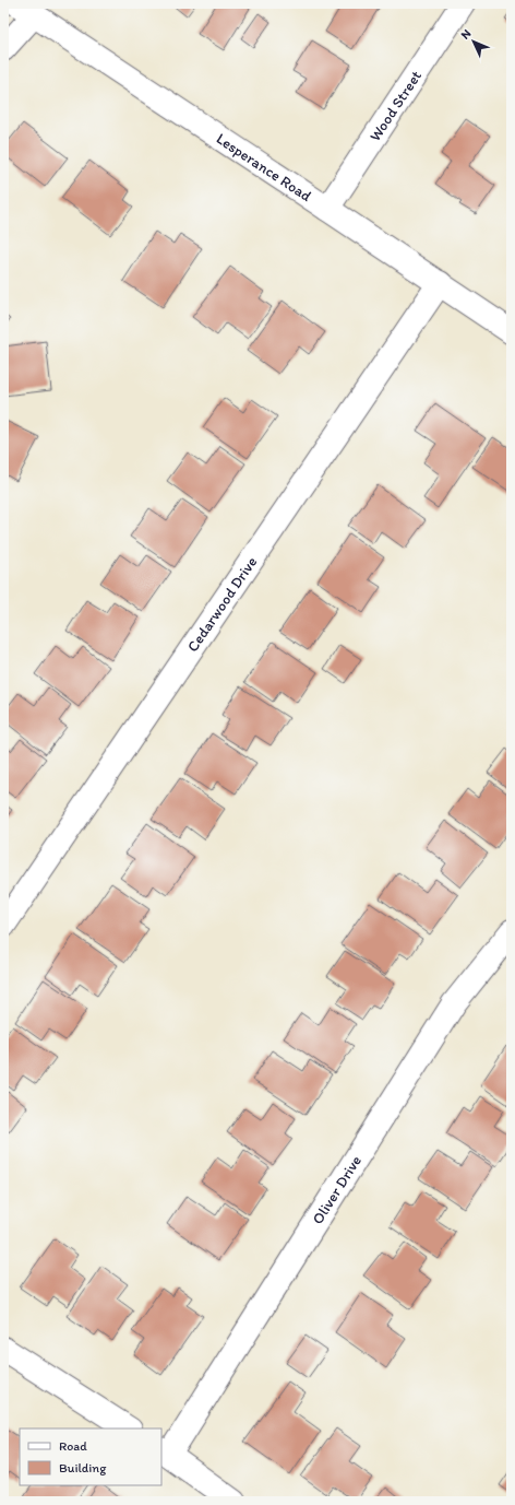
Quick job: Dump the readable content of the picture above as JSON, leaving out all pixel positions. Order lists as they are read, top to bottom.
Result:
{
  "streets": {
    "street": [
      "Wood Street",
      "Lesperance Road",
      "Cedarwood Drive",
      "Oliver Drive"
    ]
  },
  "crossings": [
    ["Wood Street", "Lesperance Road"],
    ["Lesperance Road", "Cedarwood Drive"]
  ],
  "legend": ["Road", "Building"],
  "north": "top left"
}
